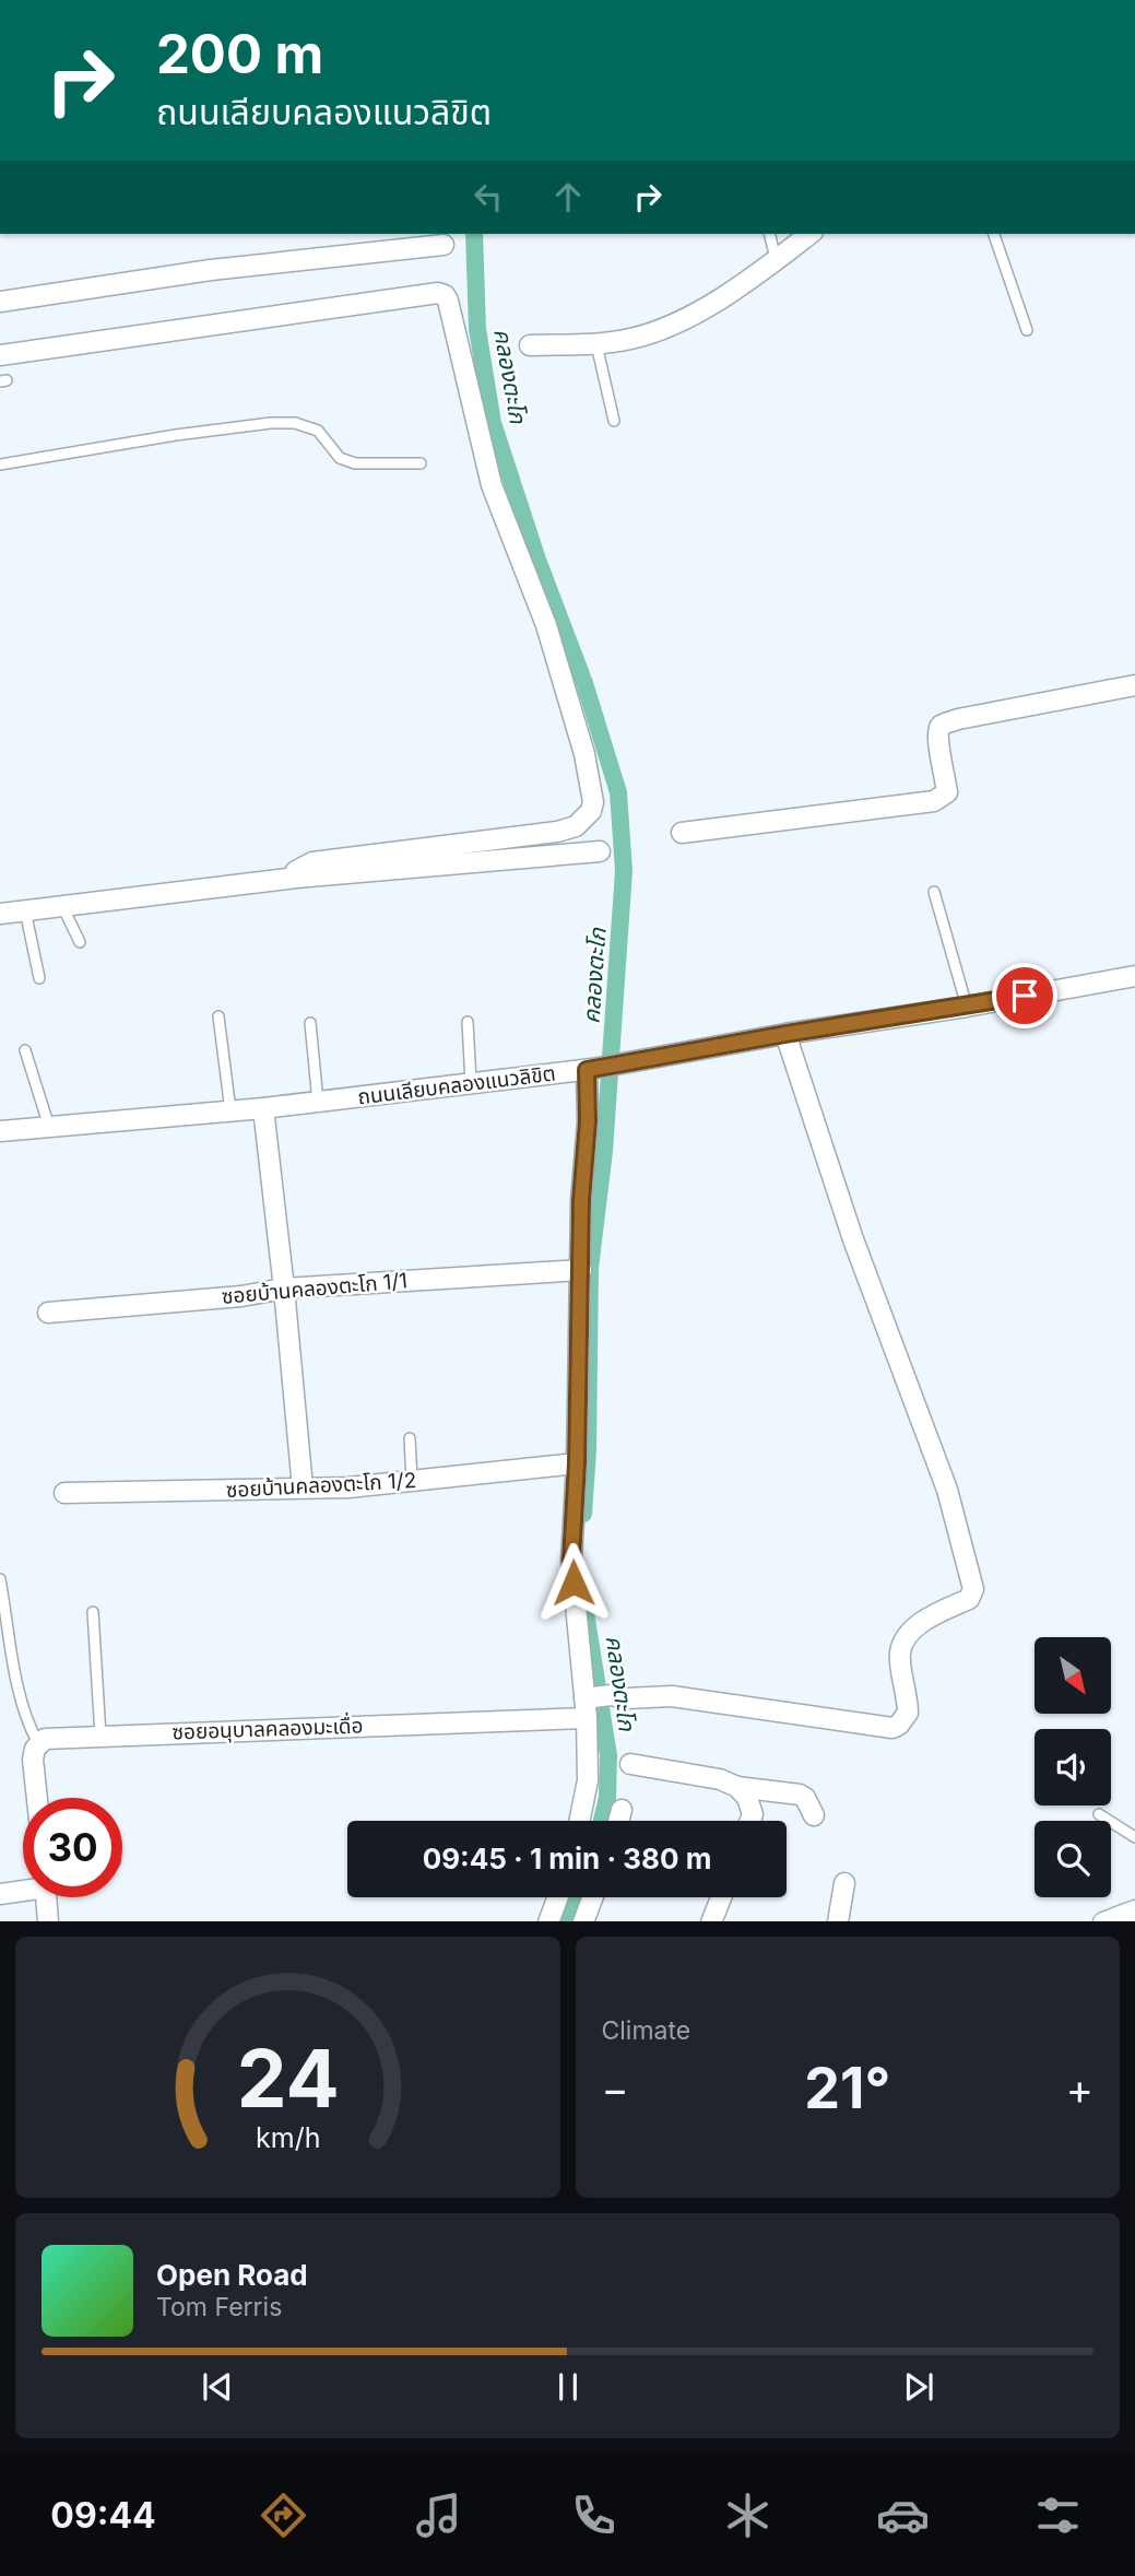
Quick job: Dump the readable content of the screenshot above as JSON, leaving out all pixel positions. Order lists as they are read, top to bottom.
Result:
{
  "streets": {
    "street": [
      "ถนนเลียบคลองแนวลิขิต",
      "ซอยบ้านคลองตะโก 1/1",
      "ซอยบ้านคลองตะโก 1/2",
      "ซอยอนุบาลคลองมะเดื่อ"
    ]
  },
  "crossings": [
    ["ถนนเลียบคลองแนวลิขิต", "ซอยอนุบาลคลองมะเดื่อ"]
  ],
  "water": ["คลองตะโก"],
  "north": "bottom right",
  "page": {
    "turn": ["200 m", "ถนนเลียบคลองแนวลิขิต"],
    "limit": "30",
    "trip": "09:45 · 1 min · 380 m",
    "tile": "Climate",
    "heat": ["−", "21°", "+"],
    "song": ["Open Road", "Tom Ferris"],
    "tabs": "09:44",
    "gauge": ["24", "km/h"]
  }
}
